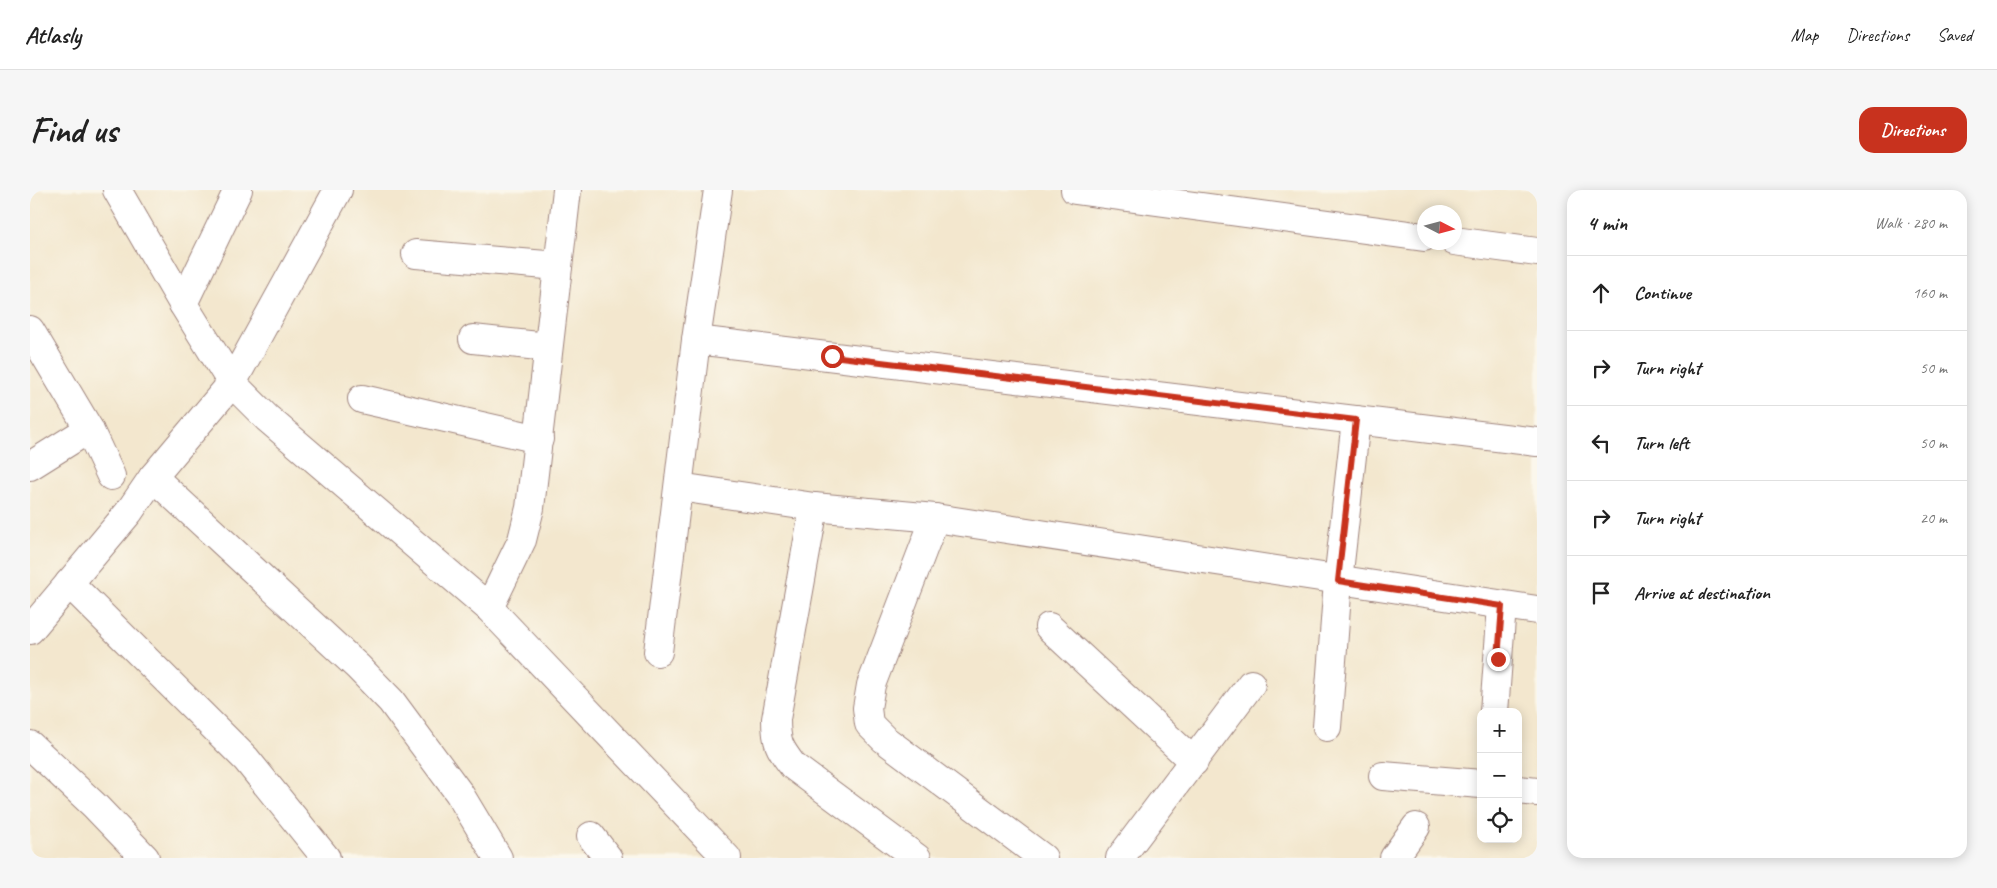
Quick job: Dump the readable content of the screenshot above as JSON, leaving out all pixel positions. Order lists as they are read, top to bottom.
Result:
{
  "north": "right",
  "page": {
    "header": "Atlasly",
    "nav": ["Map", "Directions", "Saved"],
    "buttons": "Directions",
    "title": "Find us",
    "heading": ["4 min", "Walk · 280 m"],
    "list": [
      ["Continue", "160 m"],
      ["Turn right", "50 m"],
      ["Turn left", "50 m"],
      ["Turn right", "20 m"],
      "Arrive at destination"
    ],
    "map_buttons": ["+", "−"]
  }
}
